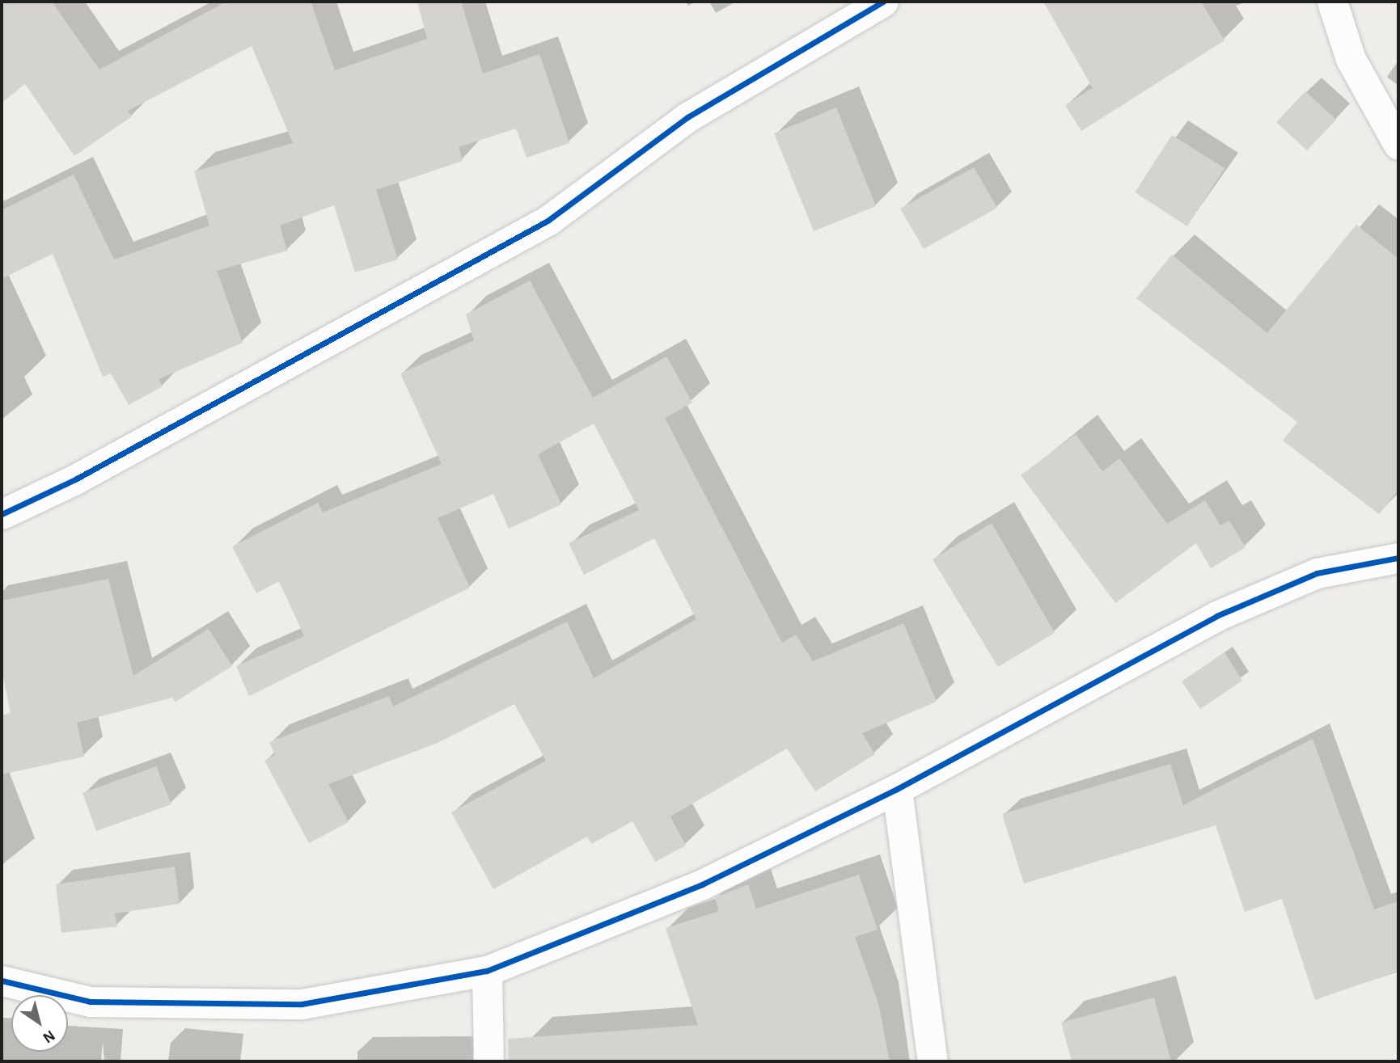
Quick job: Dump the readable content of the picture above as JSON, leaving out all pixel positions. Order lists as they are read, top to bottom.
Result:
{
  "north": "bottom right"
}
